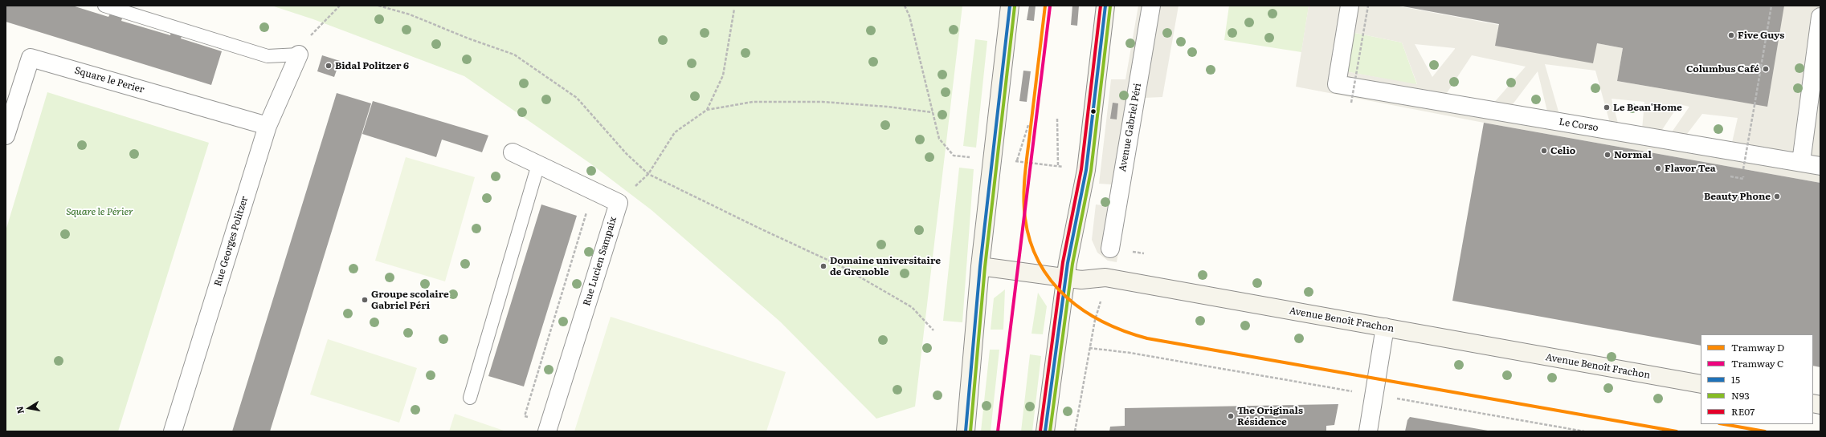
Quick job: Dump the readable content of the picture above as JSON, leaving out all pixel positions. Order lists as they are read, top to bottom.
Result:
{
  "streets": {
    "main road": ["Avenue Benoît Frachon"],
    "street": [
      "Square le Perier",
      "Le Corso",
      "Avenue Gabriel Péri",
      "Rue Georges Politzer",
      "Rue Lucien Sampaix"
    ]
  },
  "crossings": [
    ["Square le Perier", "Rue Georges Politzer"]
  ],
  "parks": ["Square le Périer"],
  "places": [
    "Five Guys",
    "Bidal Politzer 6",
    "Columbus Café",
    "Le Bean'Home",
    "Celio",
    "Normal",
    "Flavor Tea",
    "Beauty Phone",
    "Domaine universitaire de Grenoble",
    "Groupe scolaire Gabriel Péri",
    "The Originals Résidence"
  ],
  "lines": [
    "tram line D",
    "transit line 15",
    "transit line RE07",
    "tram line C",
    "transit line N93"
  ],
  "legend": [
    "Tramway D",
    "Tramway C",
    "15",
    "N93",
    "RE07"
  ],
  "north": "left"
}
